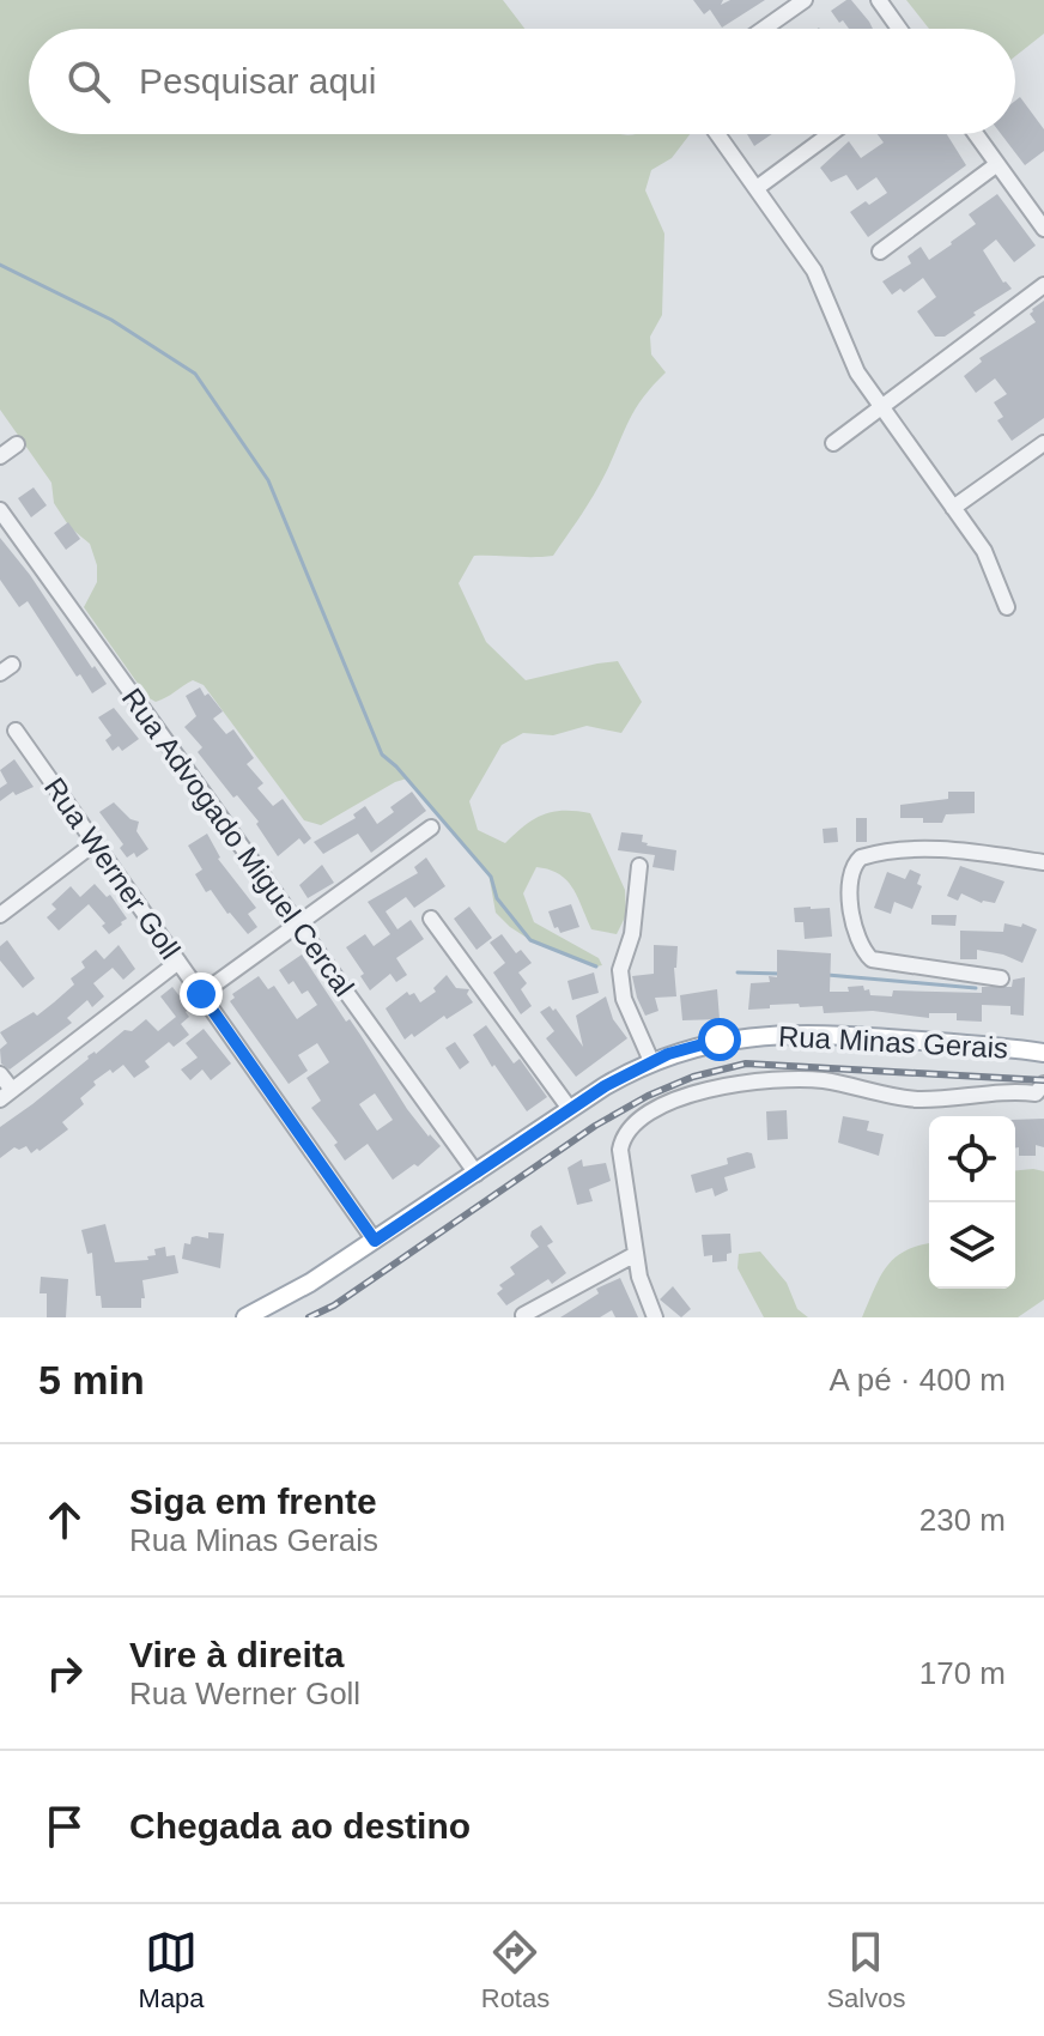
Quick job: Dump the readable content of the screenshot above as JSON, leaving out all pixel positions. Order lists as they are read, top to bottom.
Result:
{
  "streets": {
    "main road": ["Rua Minas Gerais"],
    "street": ["Rua Advogado Miguel Cercal", "Rua Werner Goll"]
  },
  "crossings": [
    ["Rua Advogado Miguel Cercal", "Rua Minas Gerais"],
    ["Rua Werner Goll", "Rua Minas Gerais"]
  ],
  "page": {
    "search": "Pesquisar aqui",
    "heading": ["5 min", "A pé · 400 m"],
    "list": [
      ["Siga em frente", "Rua Minas Gerais", "230 m"],
      ["Vire à direita", "Rua Werner Goll", "170 m"],
      "Chegada ao destino"
    ],
    "nav": ["Mapa", "Rotas", "Salvos"]
  }
}
